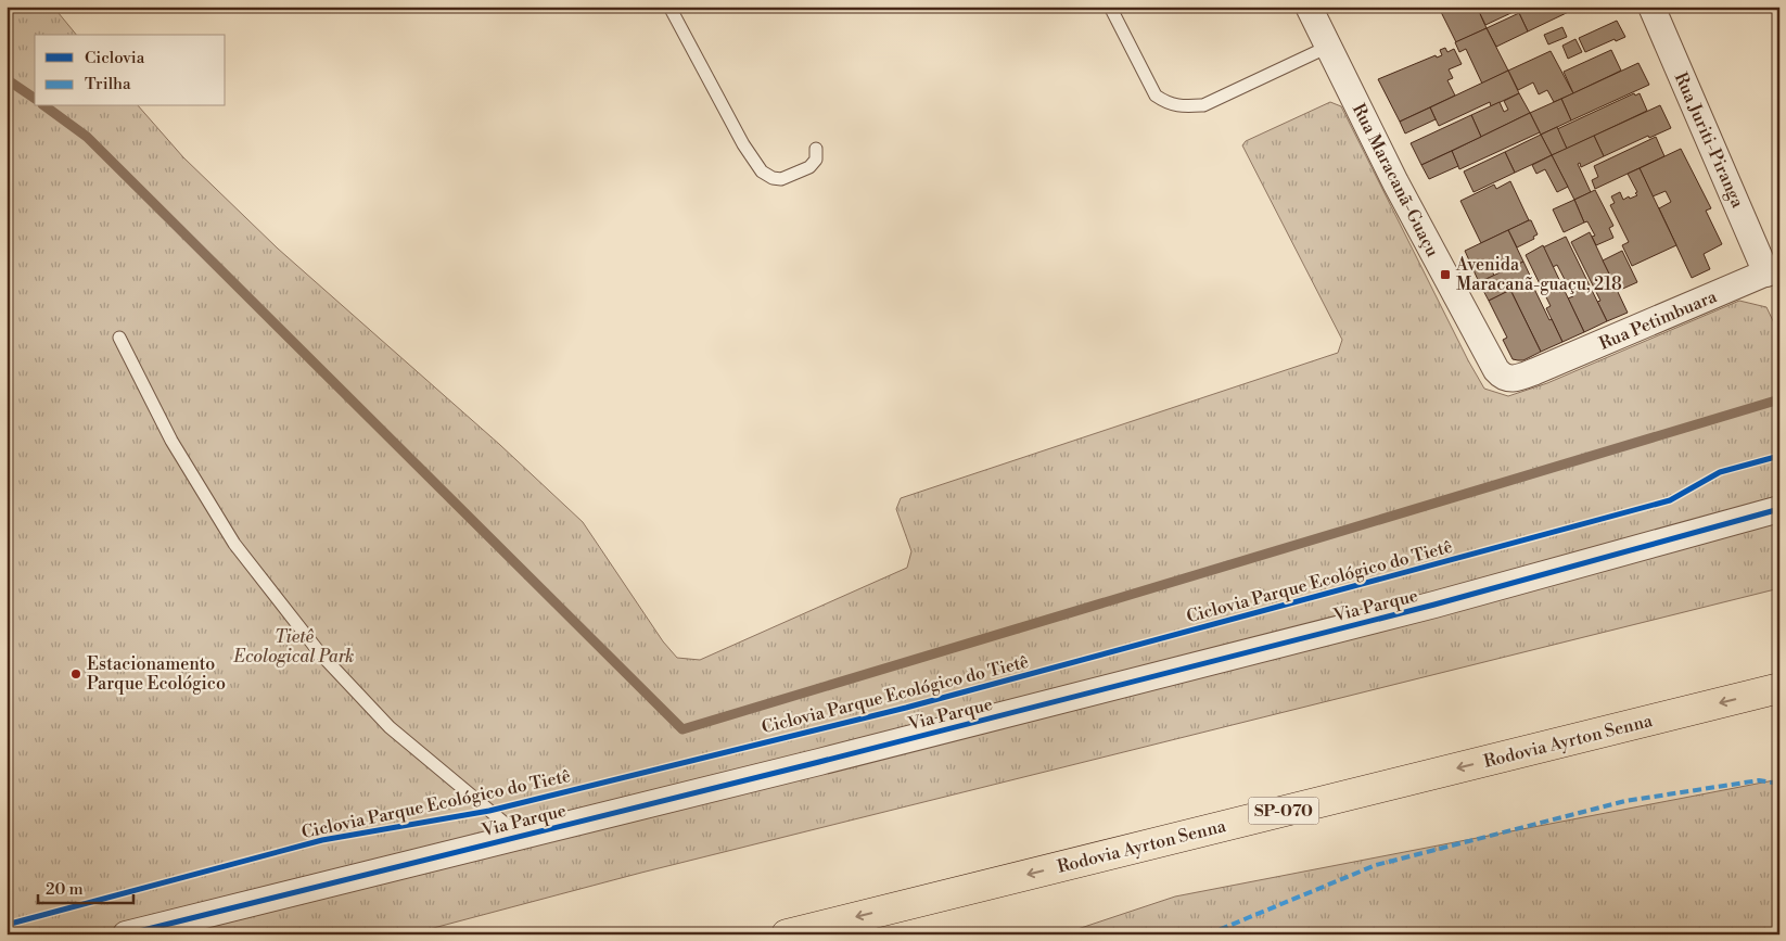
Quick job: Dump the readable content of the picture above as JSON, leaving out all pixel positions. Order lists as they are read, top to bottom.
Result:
{
  "streets": {
    "highway": ["Rodovia Ayrton Senna", "SP-070"],
    "street": [
      "Rua Juriti-Piranga",
      "Rua Maracanã-Guaçu",
      "Rua Petimbuara",
      "Via Parque"
    ],
    "cycle path": ["Ciclovia Parque Ecológico do Tietê"]
  },
  "crossings": [
    ["Rua Juriti-Piranga", "Rua Petimbuara"],
    ["Rua Maracanã-Guaçu", "Rua Petimbuara"]
  ],
  "one_way": ["Rodovia Ayrton Senna"],
  "parks": ["Tietê Ecological Park"],
  "places": {
    "transit": ["Avenida Maracanã-guaçu, 218"],
    "other": ["Estacionamento Parque Ecológico"]
  },
  "legend": ["Ciclovia", "Trilha"],
  "scale_bar": "20 m"
}
